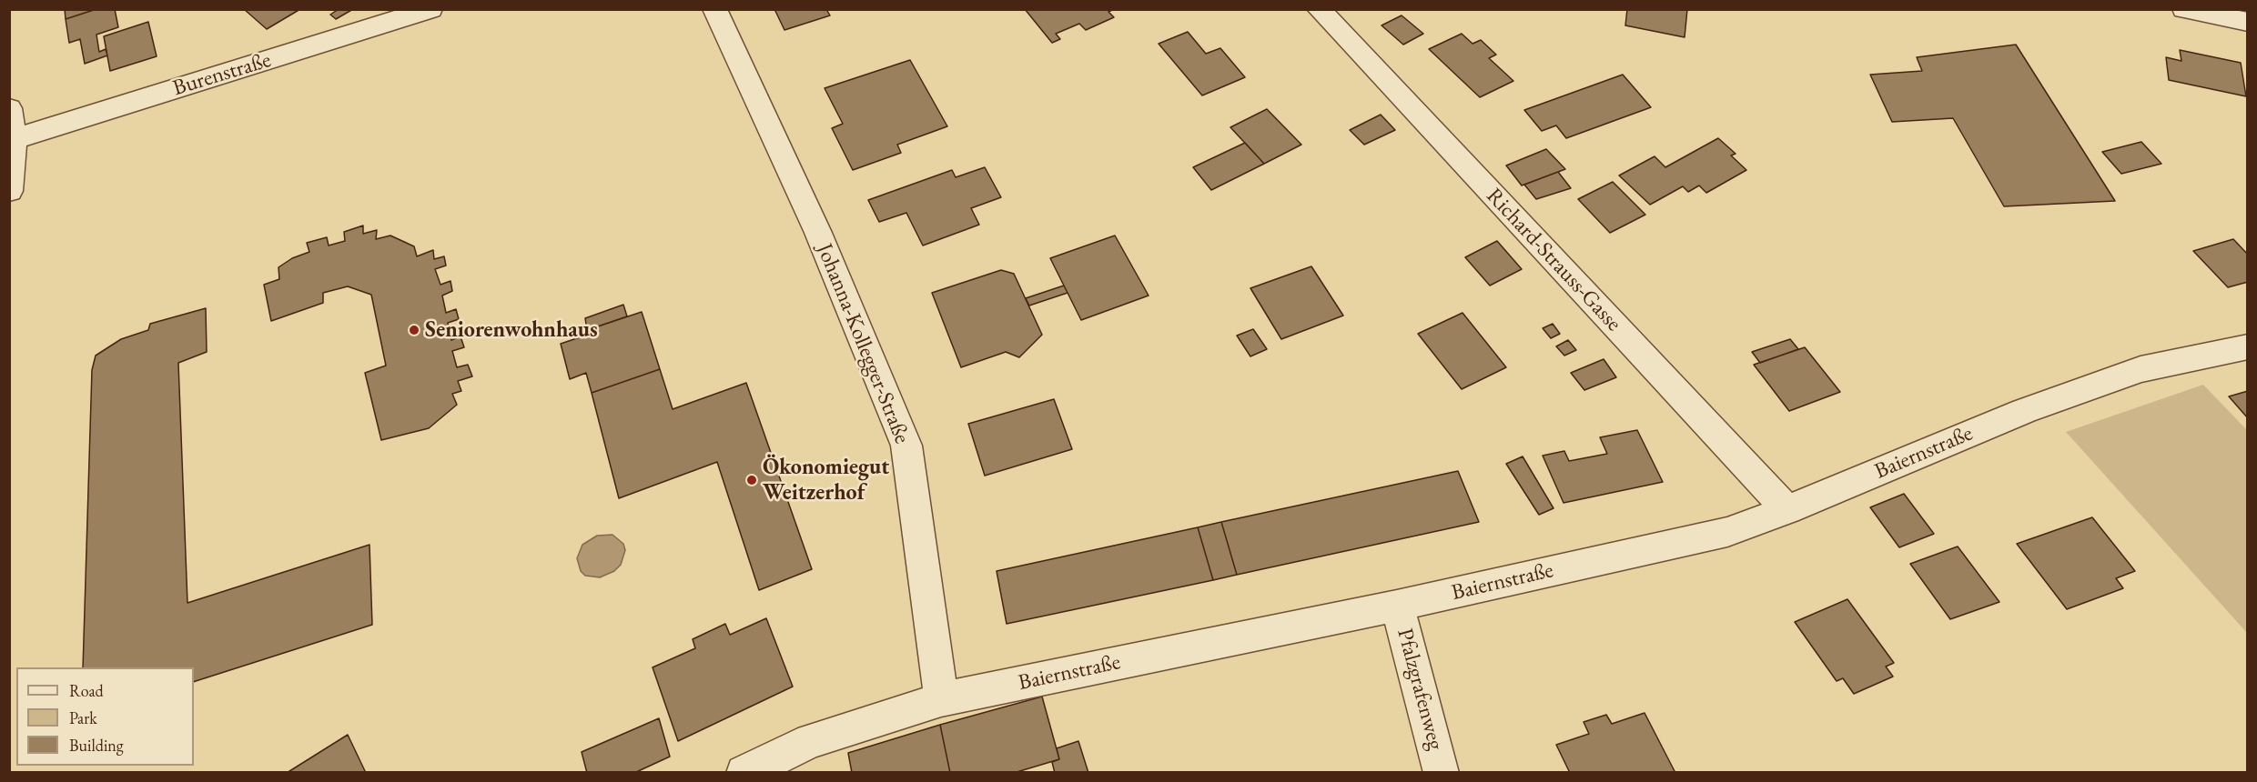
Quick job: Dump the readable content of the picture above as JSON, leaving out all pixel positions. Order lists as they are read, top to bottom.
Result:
{
  "streets": {
    "street": [
      "Burenstraße",
      "Richard-Strauss-Gasse",
      "Johanna-Kollegger-Straße",
      "Baiernstraße",
      "Pfalzgrafenweg"
    ]
  },
  "crossings": [
    ["Richard-Strauss-Gasse", "Baiernstraße"],
    ["Johanna-Kollegger-Straße", "Baiernstraße"],
    ["Baiernstraße", "Pfalzgrafenweg"]
  ],
  "places": ["Seniorenwohnhaus", "Ökonomiegut Weitzerhof"],
  "legend": ["Road", "Park", "Building"]
}
